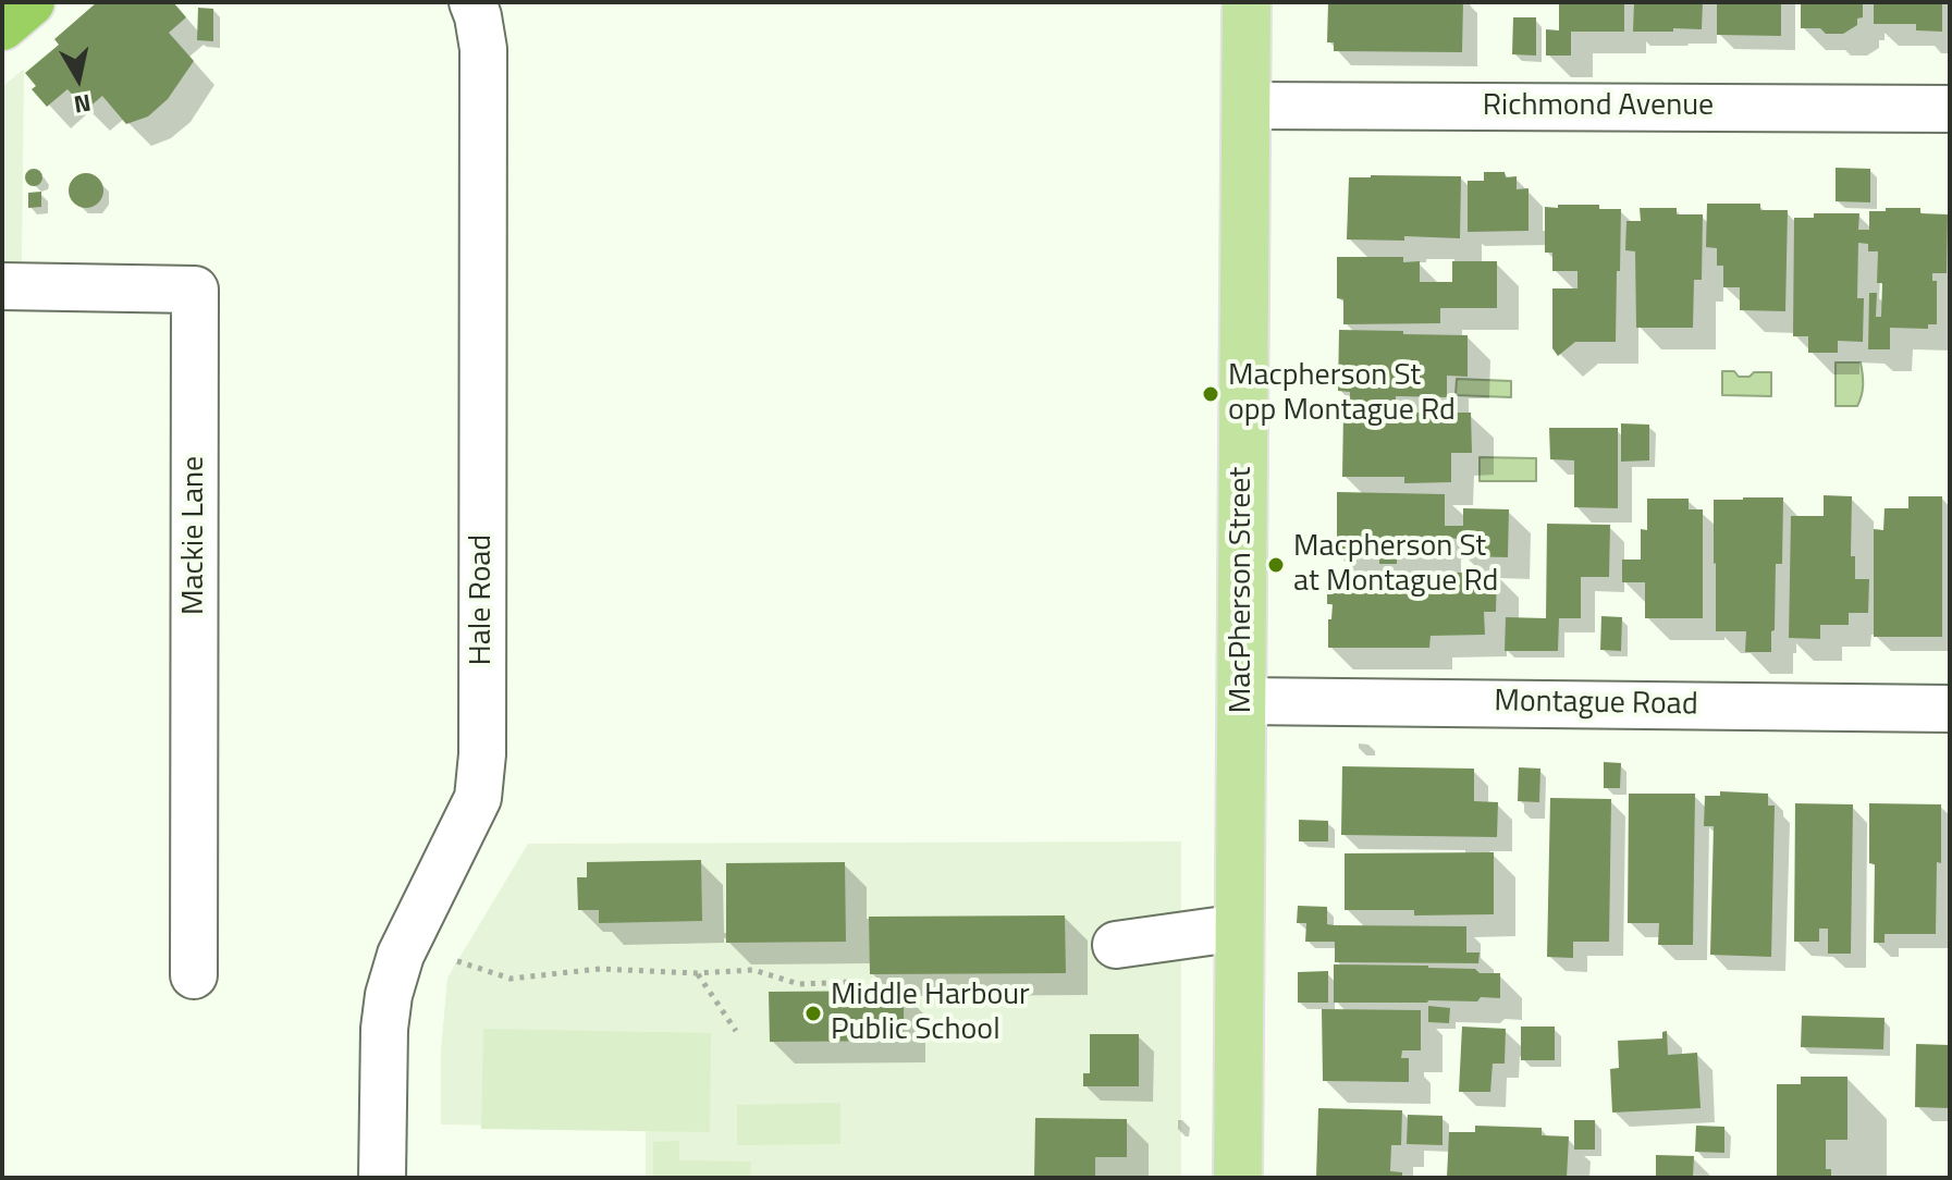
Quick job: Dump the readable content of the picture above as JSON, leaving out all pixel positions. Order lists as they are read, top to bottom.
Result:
{
  "streets": {
    "main road": ["MacPherson Street"],
    "street": [
      "Richmond Avenue",
      "Mackie Lane",
      "Hale Road",
      "Montague Road"
    ]
  },
  "crossings": [
    ["Richmond Avenue", "MacPherson Street"],
    ["MacPherson Street", "Montague Road"]
  ],
  "places": ["Macpherson St opp Montague Rd", "Macpherson St at Montague Rd", "Middle Harbour Public School"],
  "north": "bottom"
}
